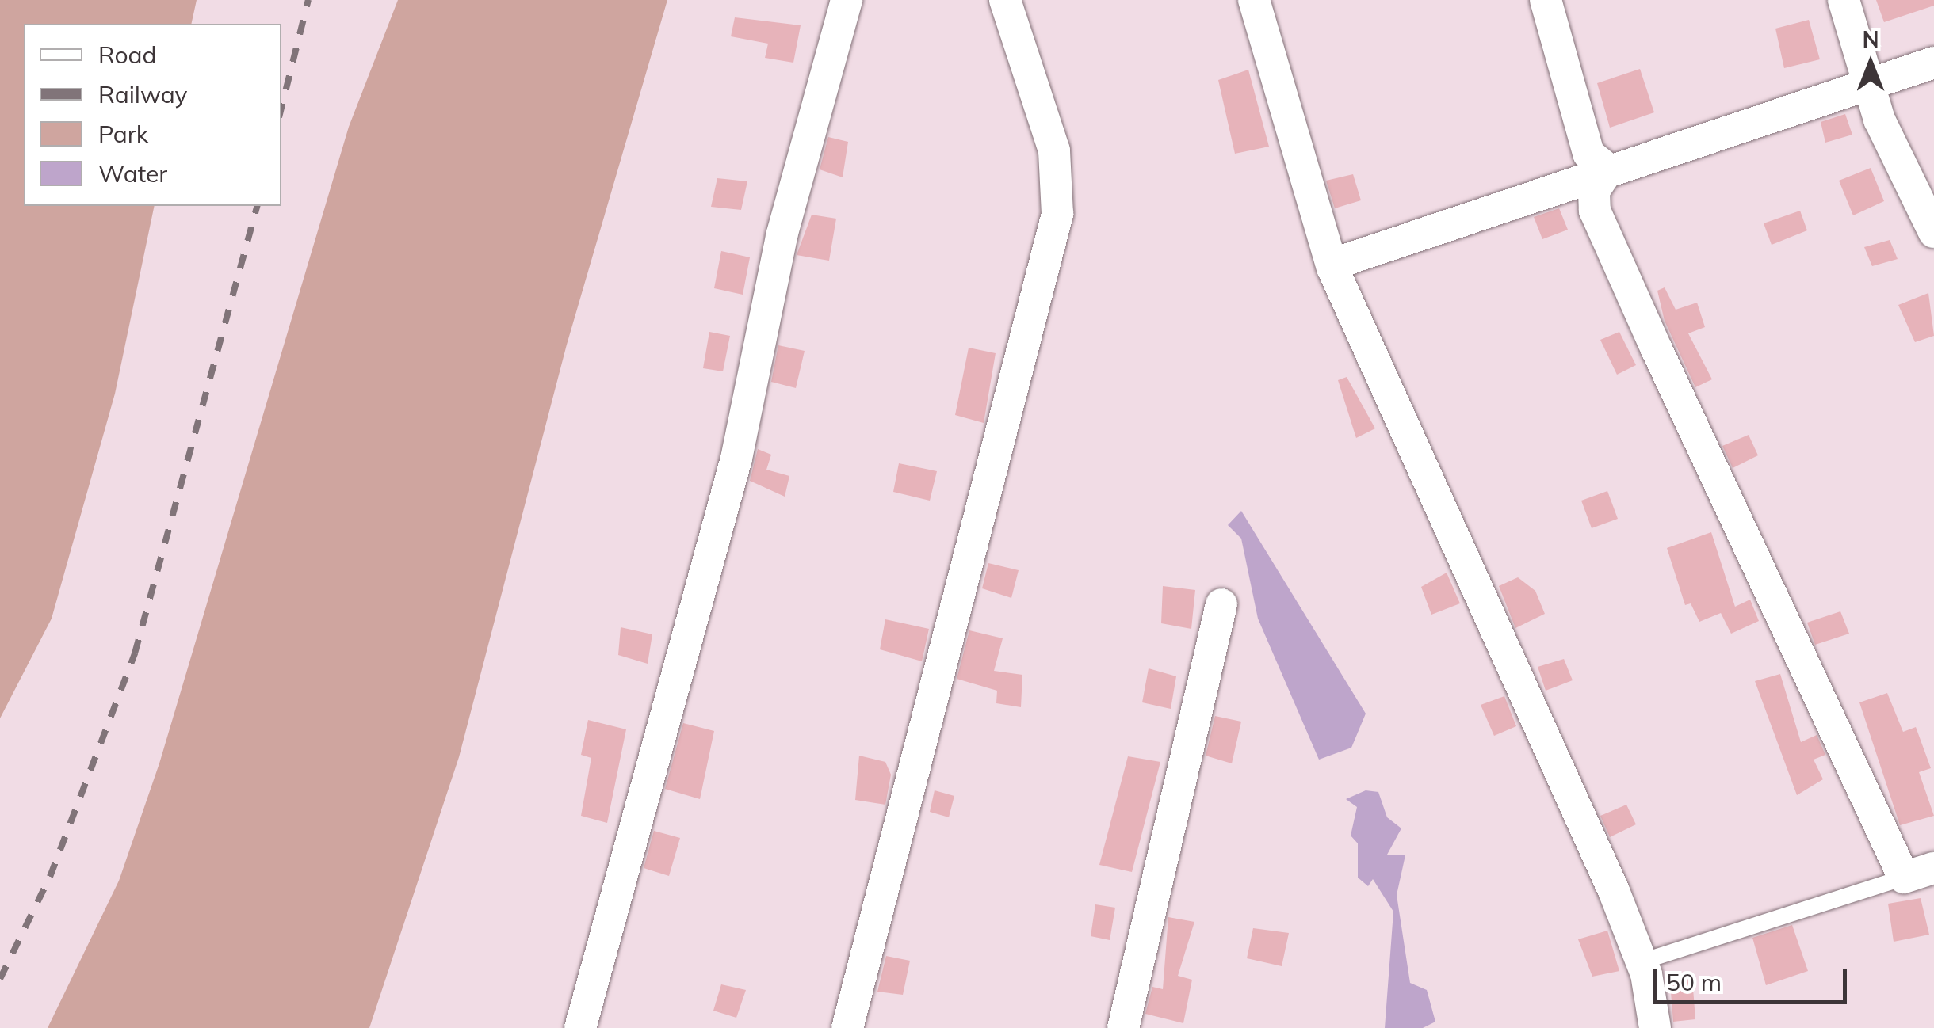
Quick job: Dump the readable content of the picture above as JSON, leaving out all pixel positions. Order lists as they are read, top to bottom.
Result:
{
  "legend": [
    "Road",
    "Railway",
    "Park",
    "Water"
  ],
  "scale_bar": "50 m",
  "north": "top"
}
